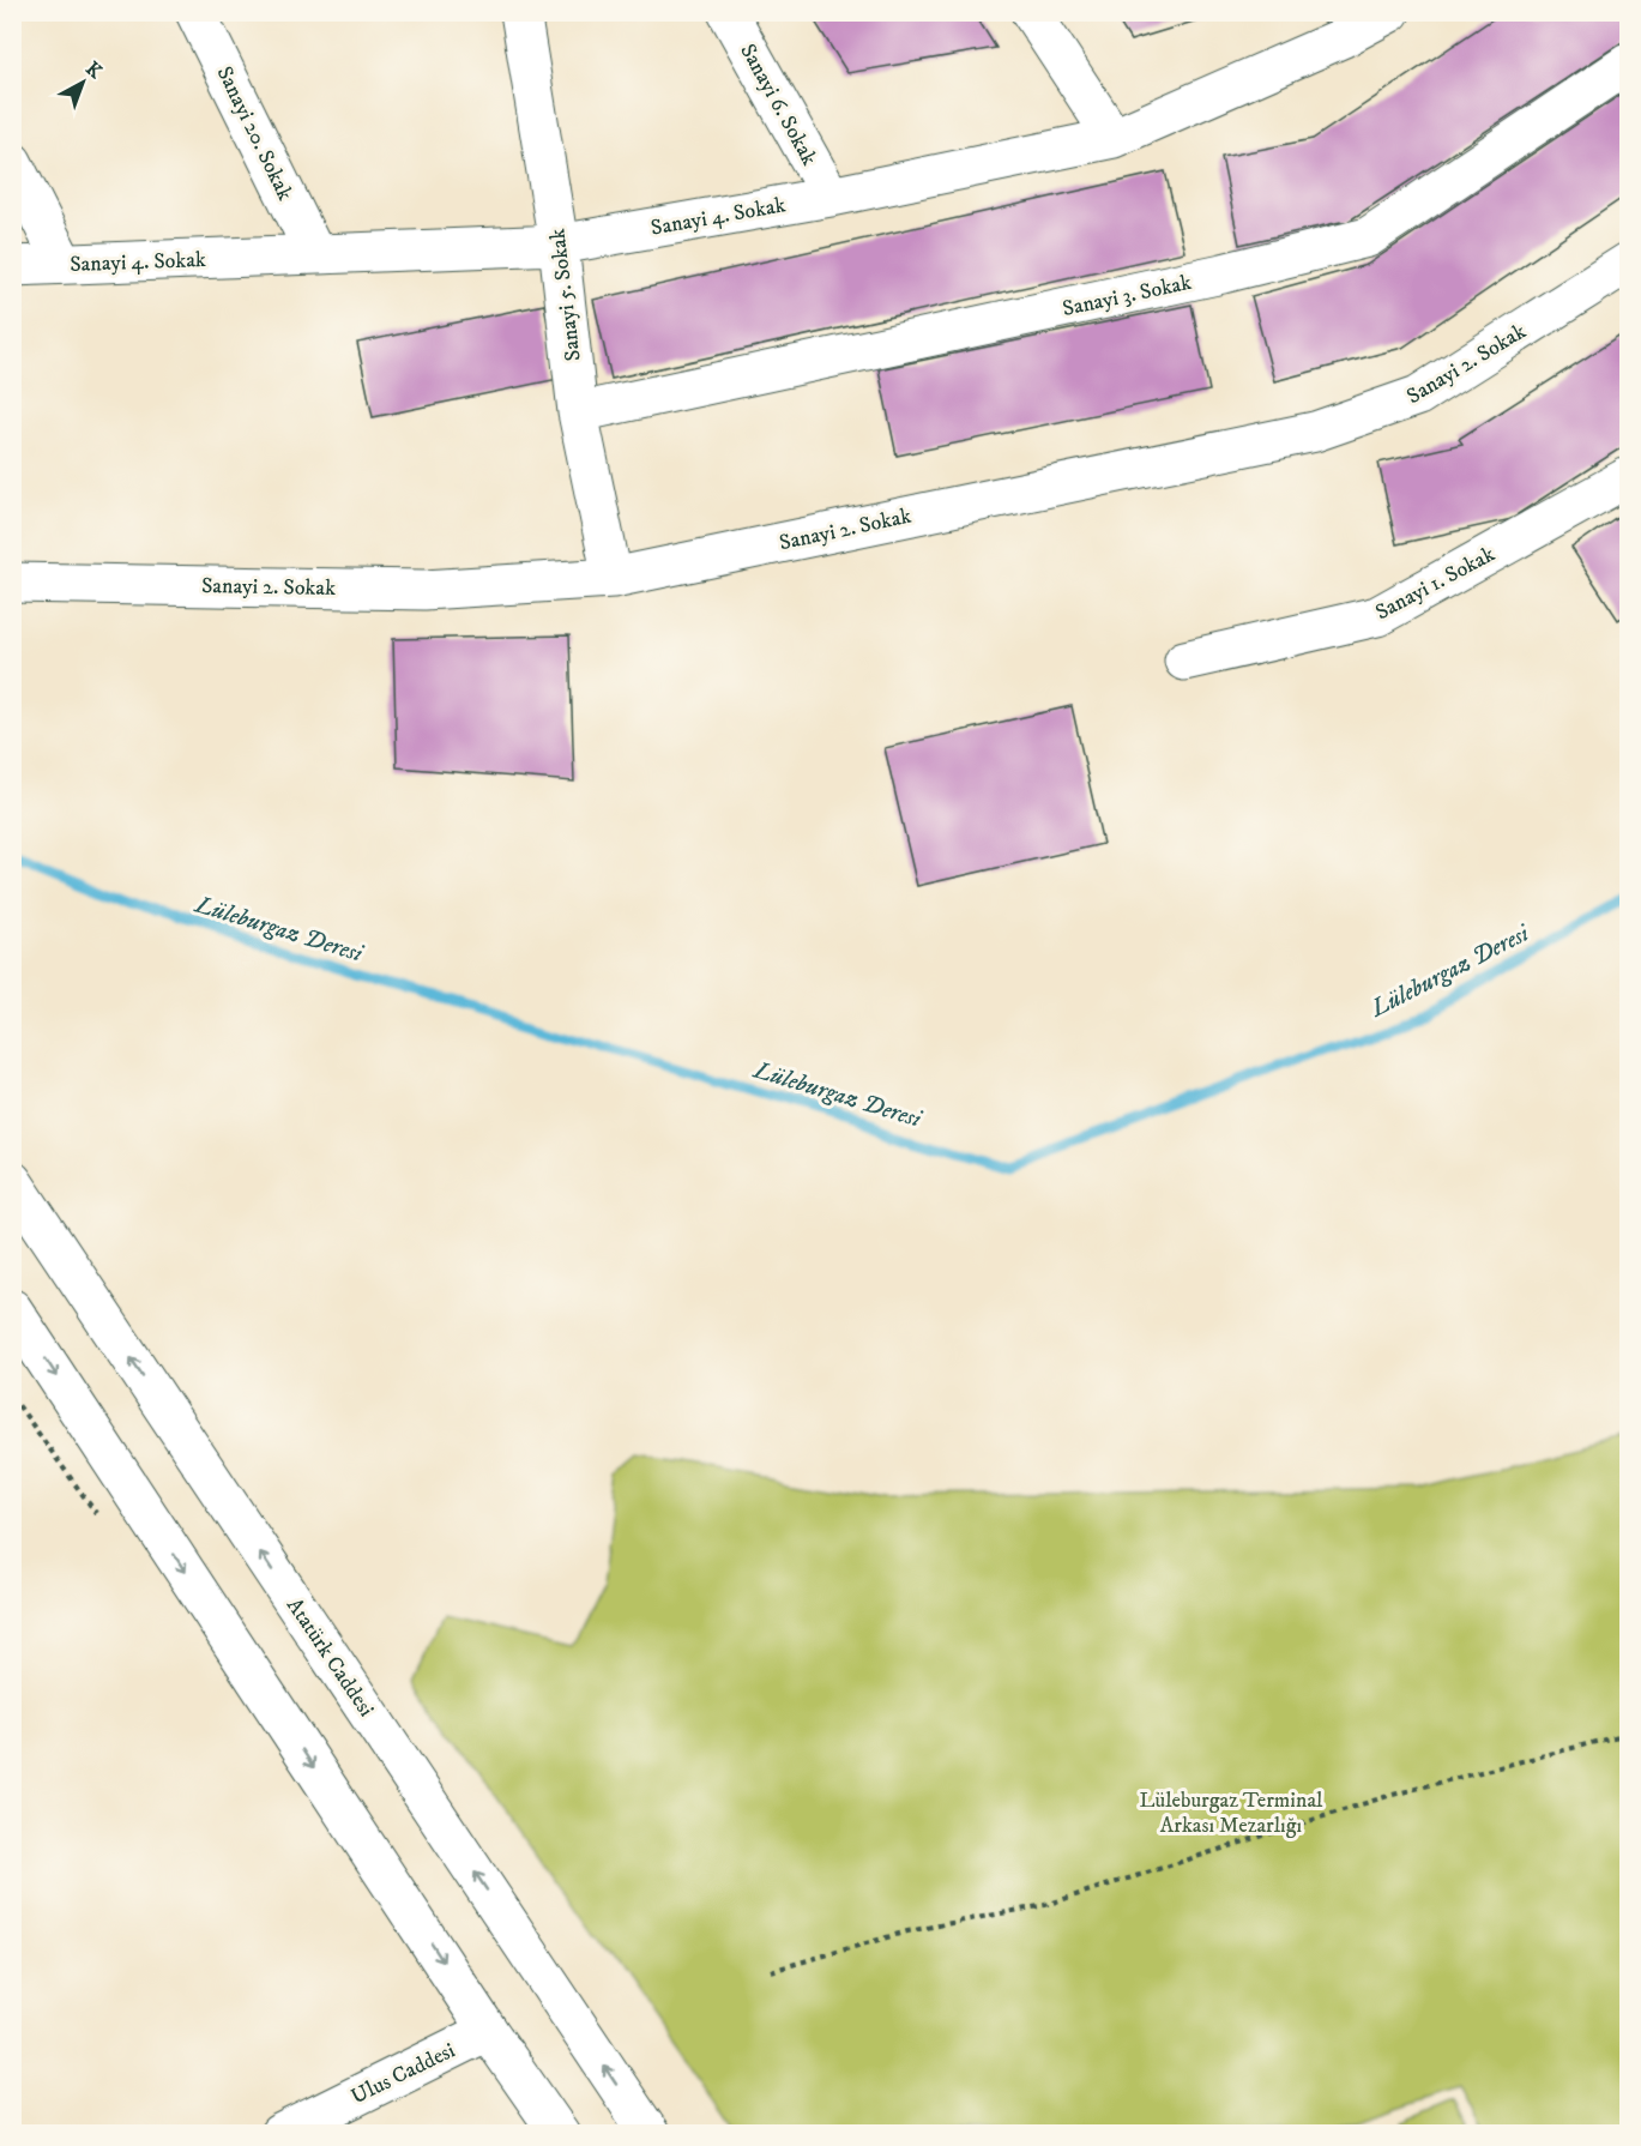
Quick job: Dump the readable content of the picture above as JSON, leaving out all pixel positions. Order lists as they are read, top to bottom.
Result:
{
  "streets": {
    "main road": [
      "Sanayi 6. Sokak",
      "Sanayi 20. Sokak",
      "Sanayi 4. Sokak",
      "Sanayi 5. Sokak",
      "Sanayi 3. Sokak",
      "Sanayi 2. Sokak",
      "Sanayi 1. Sokak",
      "Atatürk Caddesi",
      "Ulus Caddesi"
    ]
  },
  "crossings": [
    ["Sanayi 6. Sokak", "Sanayi 4. Sokak"],
    ["Sanayi 20. Sokak", "Sanayi 4. Sokak"],
    ["Sanayi 4. Sokak", "Sanayi 5. Sokak"],
    ["Sanayi 5. Sokak", "Sanayi 3. Sokak"],
    ["Sanayi 5. Sokak", "Sanayi 2. Sokak"]
  ],
  "water": ["Lüleburgaz Deresi"],
  "parks": ["Lüleburgaz Terminal Arkası Mezarlığı"],
  "north": "top right"
}
